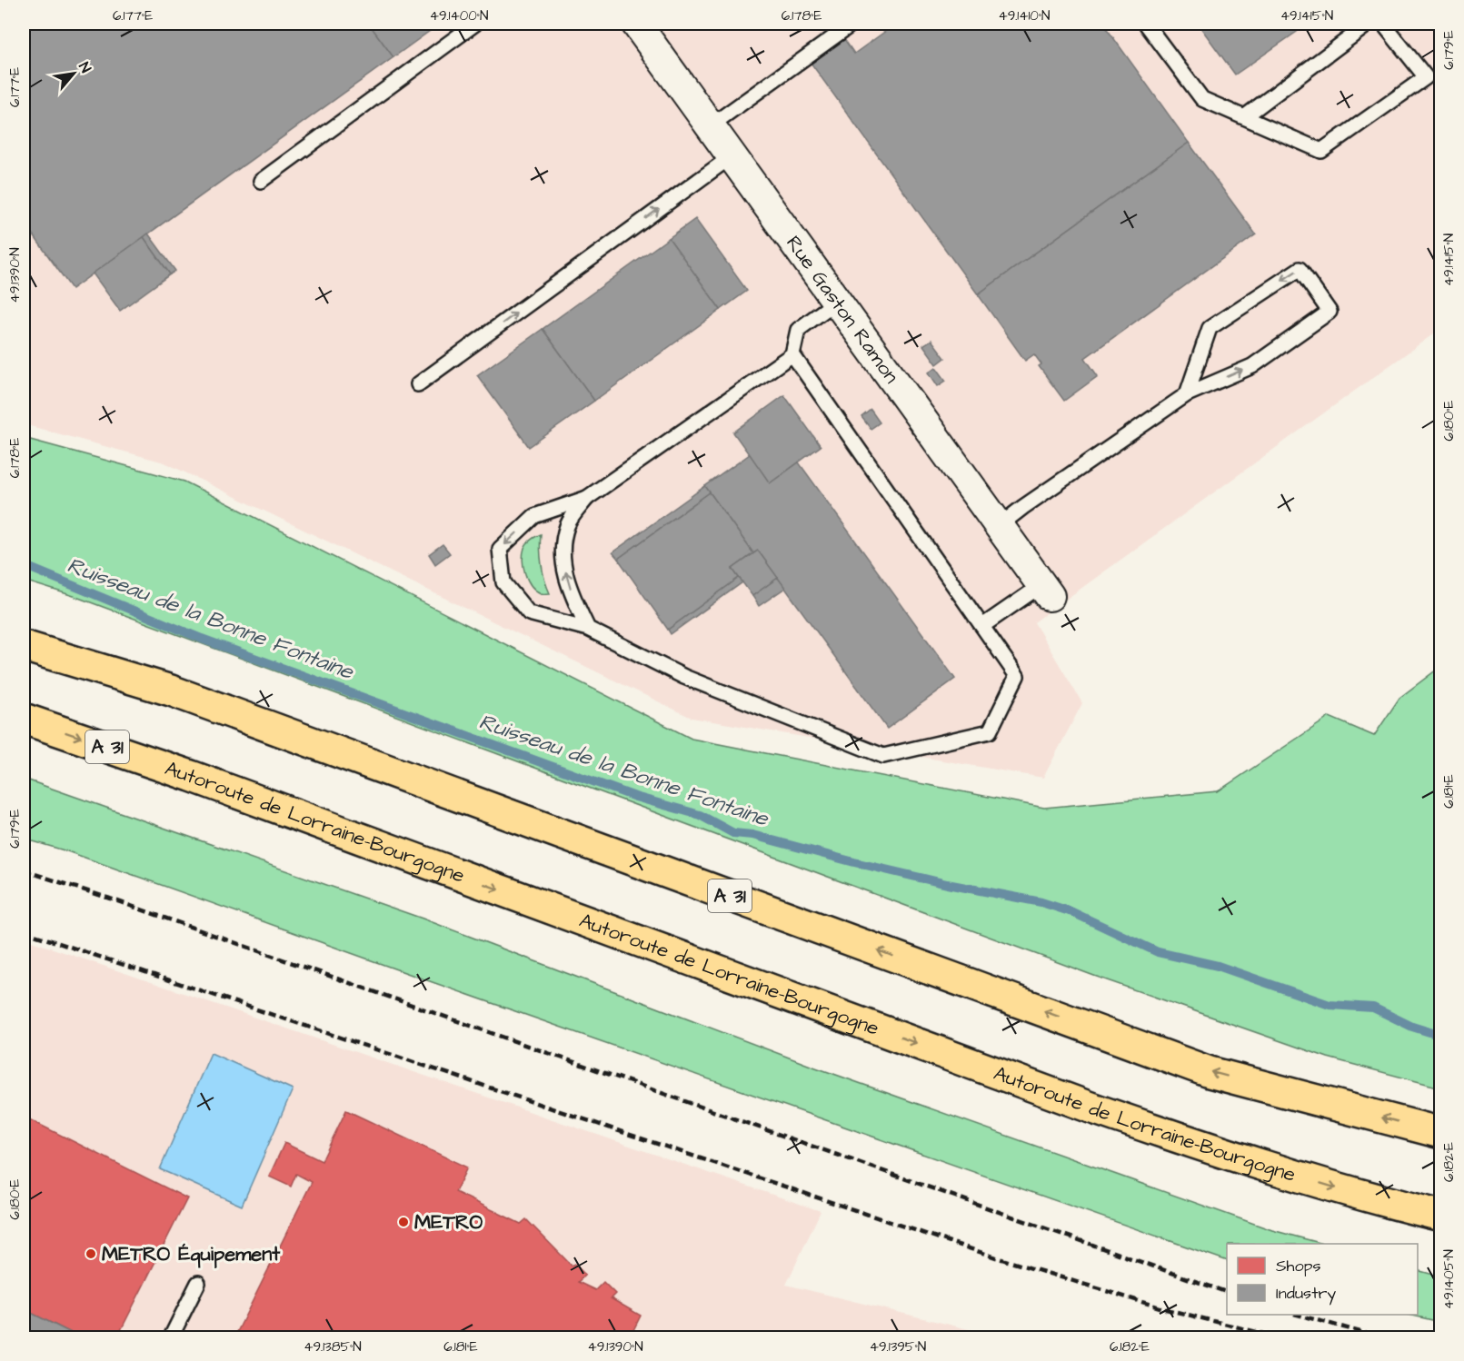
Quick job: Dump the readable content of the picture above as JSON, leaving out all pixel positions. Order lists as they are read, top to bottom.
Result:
{
  "streets": {
    "highway": ["A 31", "Autoroute de Lorraine-Bourgogne"],
    "street": ["Rue Gaston Ramon"]
  },
  "water": ["Ruisseau de la Bonne Fontaine"],
  "places": ["METRO", "METRO Équipement"],
  "legend": ["Shops", "Industry"],
  "north": "top right",
  "coordinates": [
    "6.177°E",
    "49.1400°N",
    "6.178°E",
    "49.1410°N",
    "49.1415°N",
    "6.179°E",
    "49.1390°N",
    "6.180°E",
    "6.181°E",
    "6.182°E",
    "49.1405°N",
    "49.1385°N",
    "49.1395°N"
  ]
}
